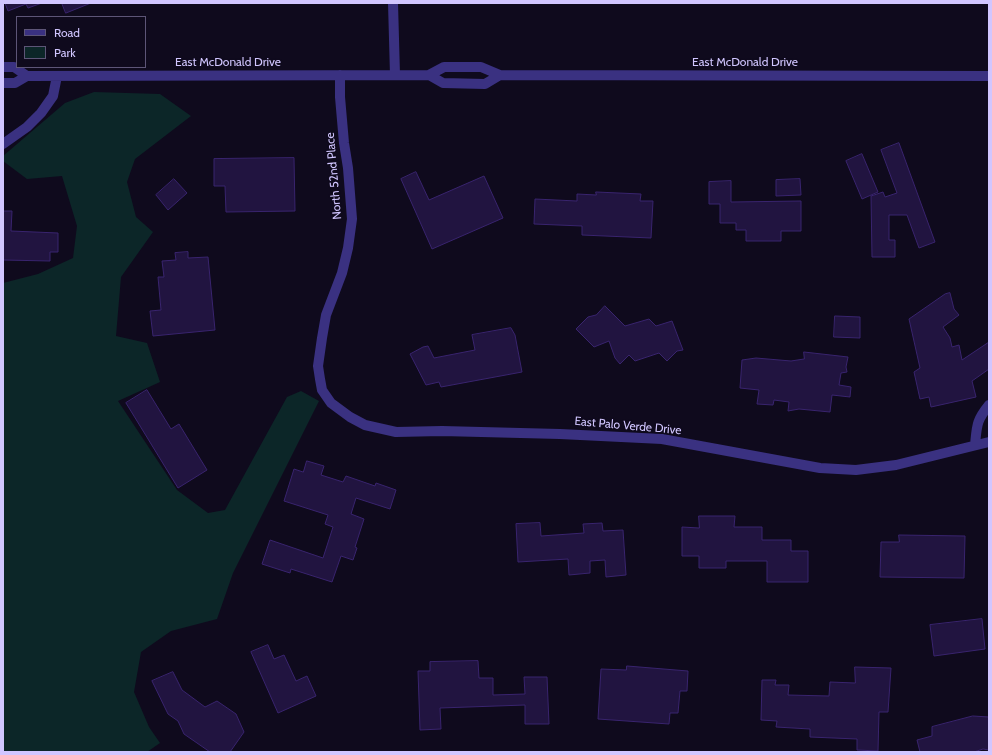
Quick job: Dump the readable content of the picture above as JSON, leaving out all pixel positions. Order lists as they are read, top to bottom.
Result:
{
  "streets": {
    "street": ["East McDonald Drive", "North 52nd Place", "East Palo Verde Drive"]
  },
  "crossings": [
    ["East McDonald Drive", "North 52nd Place"],
    ["North 52nd Place", "East Palo Verde Drive"]
  ],
  "legend": ["Road", "Park"]
}
